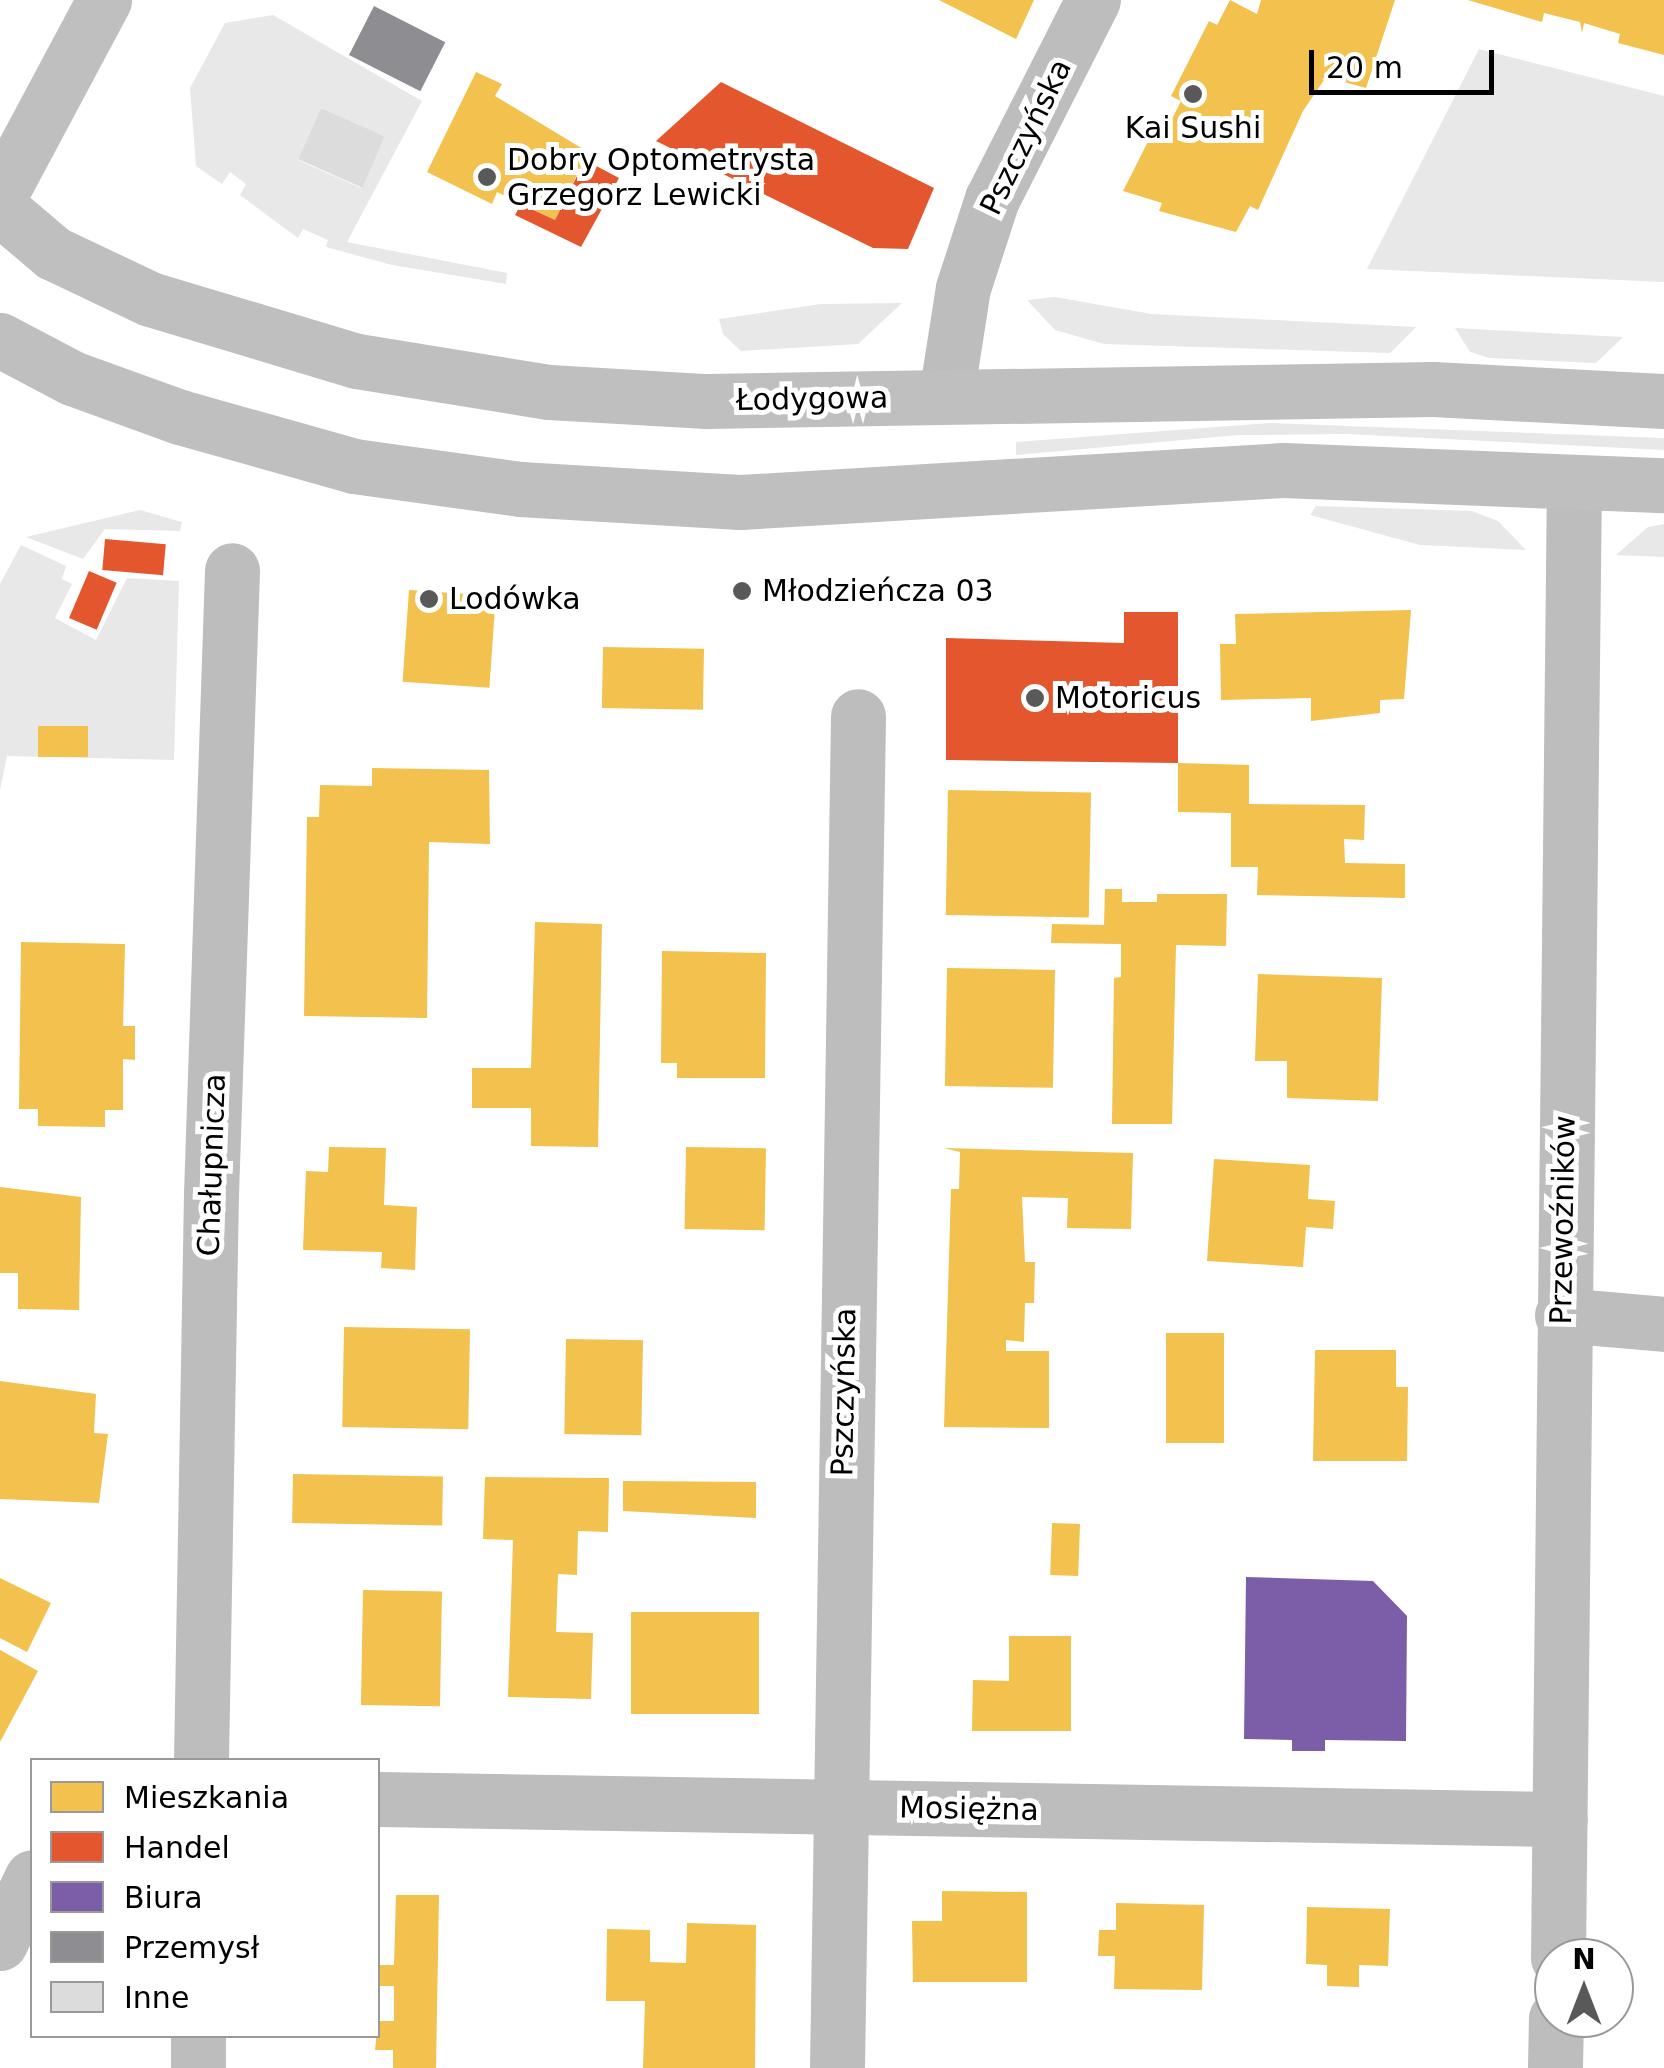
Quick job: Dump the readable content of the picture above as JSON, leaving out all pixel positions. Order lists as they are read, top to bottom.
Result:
{
  "streets": {
    "main road": ["Łodygowa"],
    "street": [
      "Pszczyńska",
      "Chałupnicza",
      "Przewoźników",
      "Mosiężna"
    ]
  },
  "crossings": [
    ["Pszczyńska", "Łodygowa"],
    ["Pszczyńska", "Mosiężna"],
    ["Przewoźników", "Mosiężna"]
  ],
  "places": [
    "Kai Sushi",
    "Dobry Optometrysta Grzegorz Lewicki",
    "Młodzieńcza 03",
    "Lodówka",
    "Motoricus"
  ],
  "legend": [
    "Mieszkania",
    "Handel",
    "Biura",
    "Przemysł",
    "Inne"
  ],
  "scale_bar": "20 m",
  "north": "top"
}
